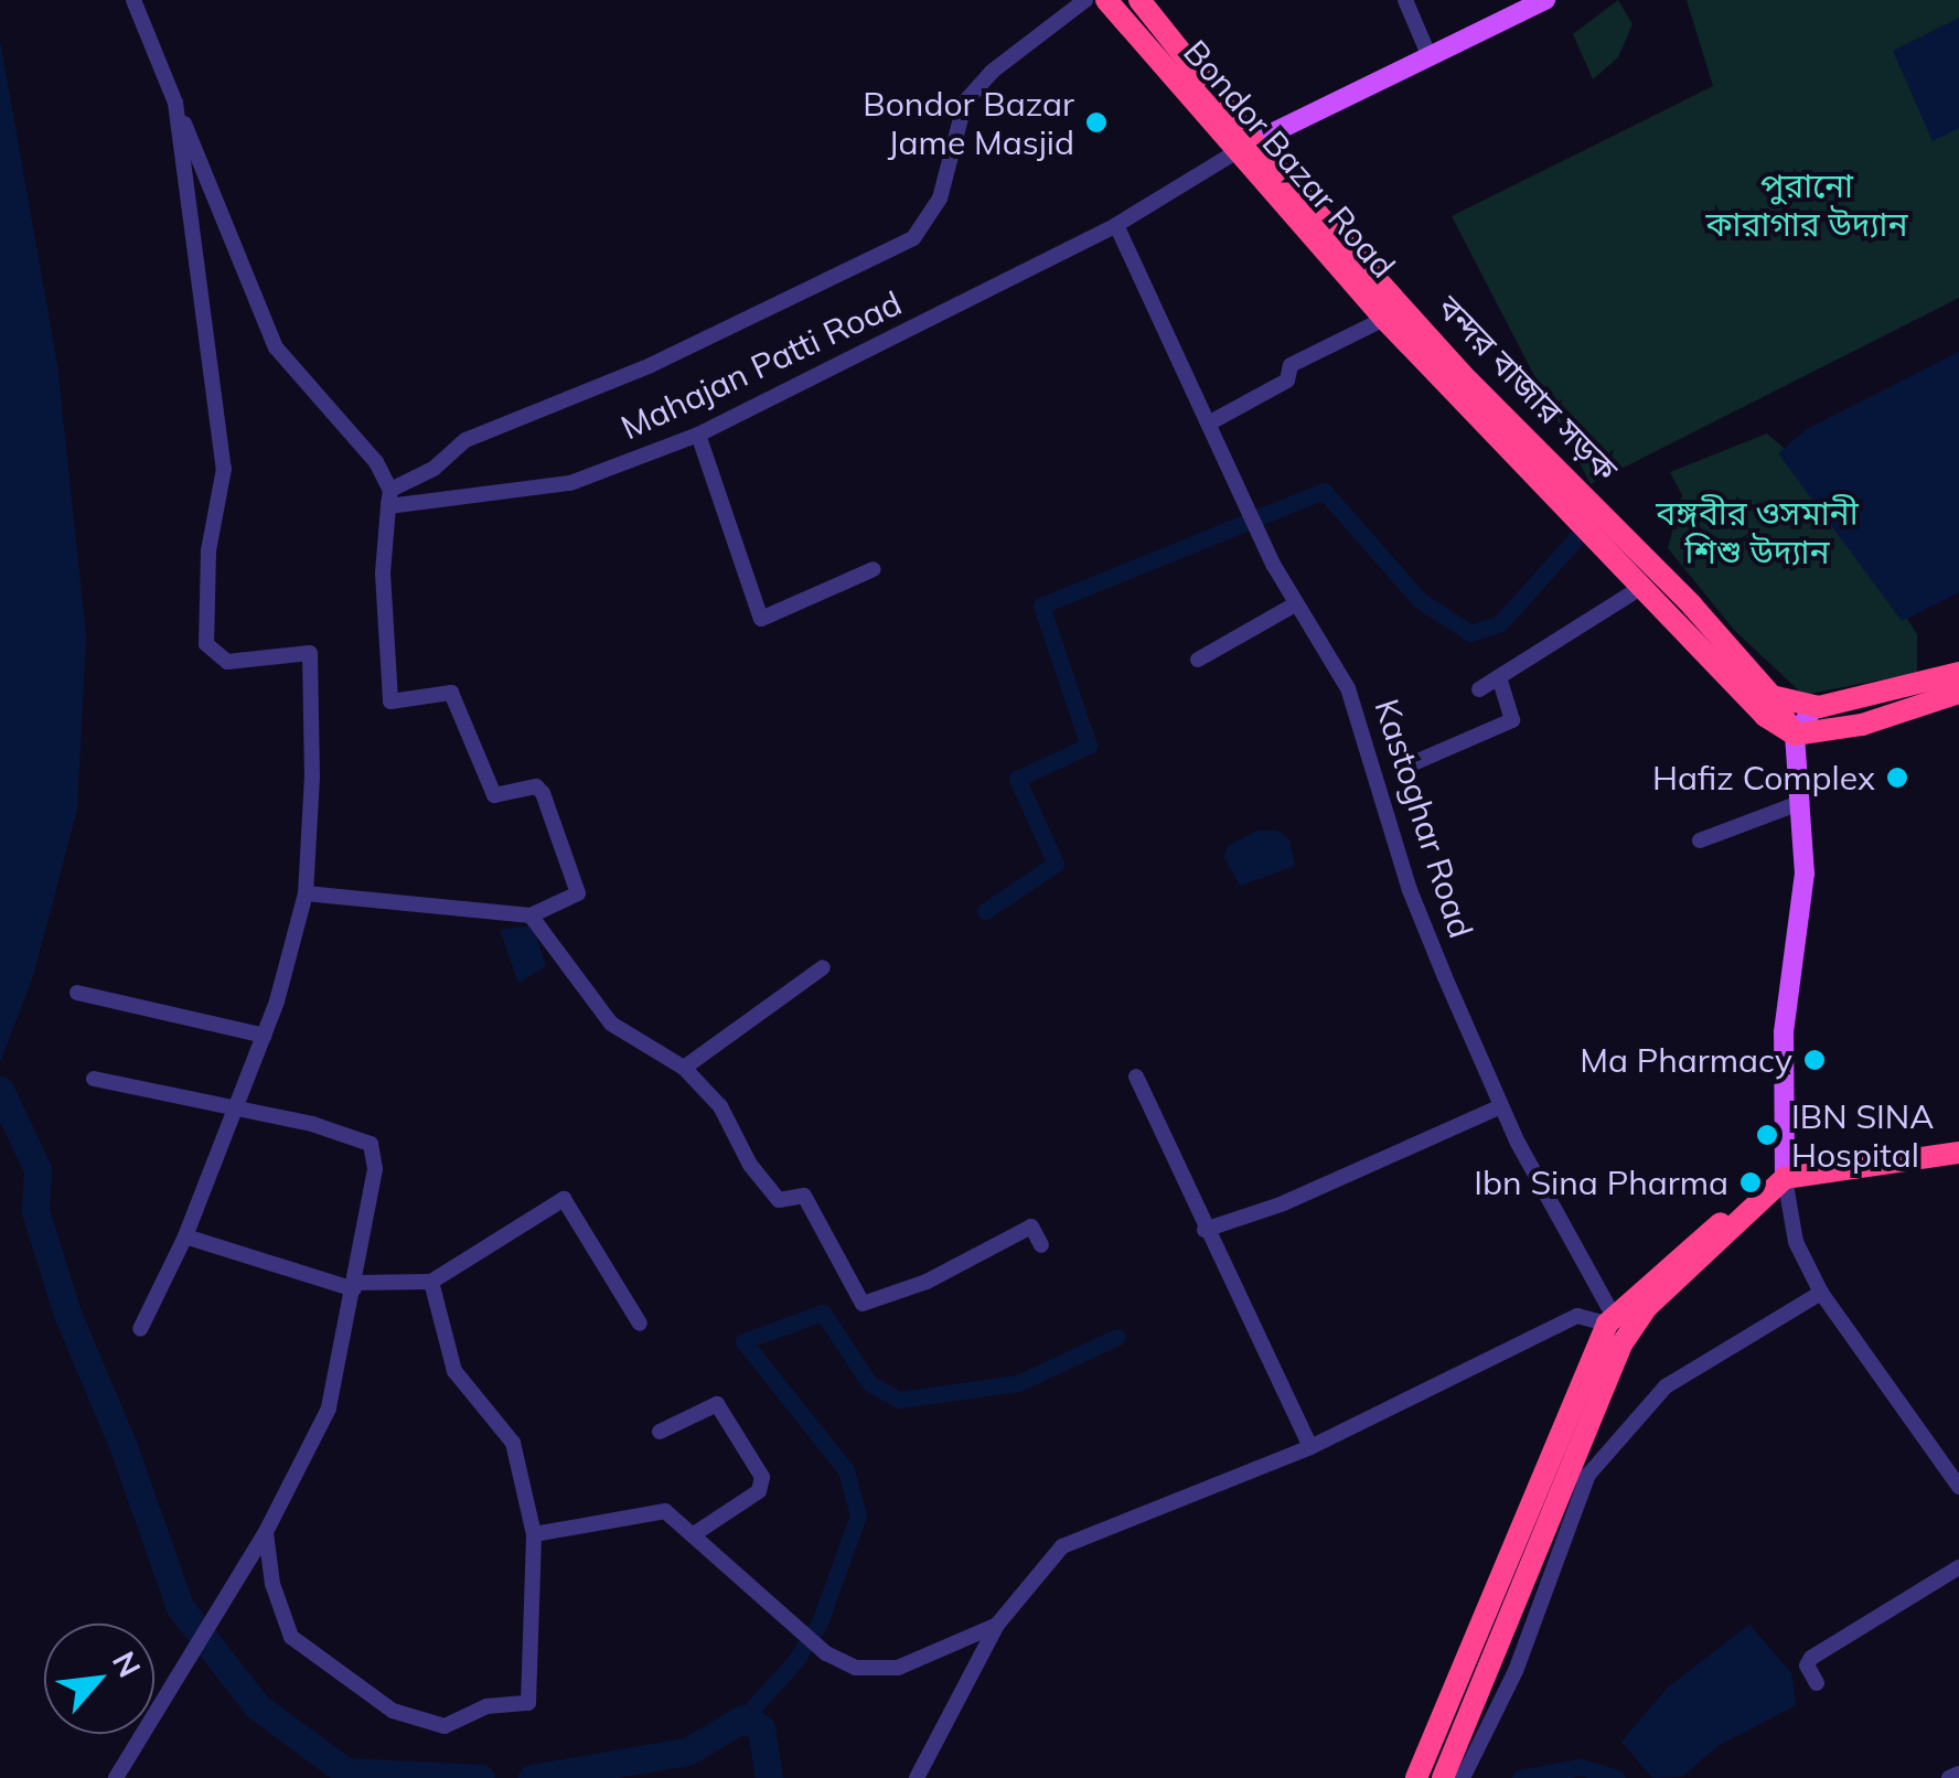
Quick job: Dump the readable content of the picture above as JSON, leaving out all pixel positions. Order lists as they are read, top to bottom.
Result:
{
  "streets": {
    "highway": ["Bondor Bazar Road", "বন্দর বাজার সড়ক"],
    "street": ["Mahajan Patti Road", "Kastoghar Road"]
  },
  "crossings": [
    ["Bondor Bazar Road", "Mahajan Patti Road"],
    ["Bondor Bazar Road", "বন্দর বাজার সড়ক"],
    ["Mahajan Patti Road", "বন্দর বাজার সড়ক"],
    ["Mahajan Patti Road", "Kastoghar Road"]
  ],
  "parks": ["পুরানো কারাগার উদ্যান", "বঙ্গবীর ওসমানী শিশু উদ্যান"],
  "places": [
    "Bondor Bazar Jame Masjid",
    "Hafiz Complex",
    "Ma Pharmacy",
    "IBN SINA Hospital",
    "Ibn Sina Pharma"
  ],
  "north": "top right"
}
